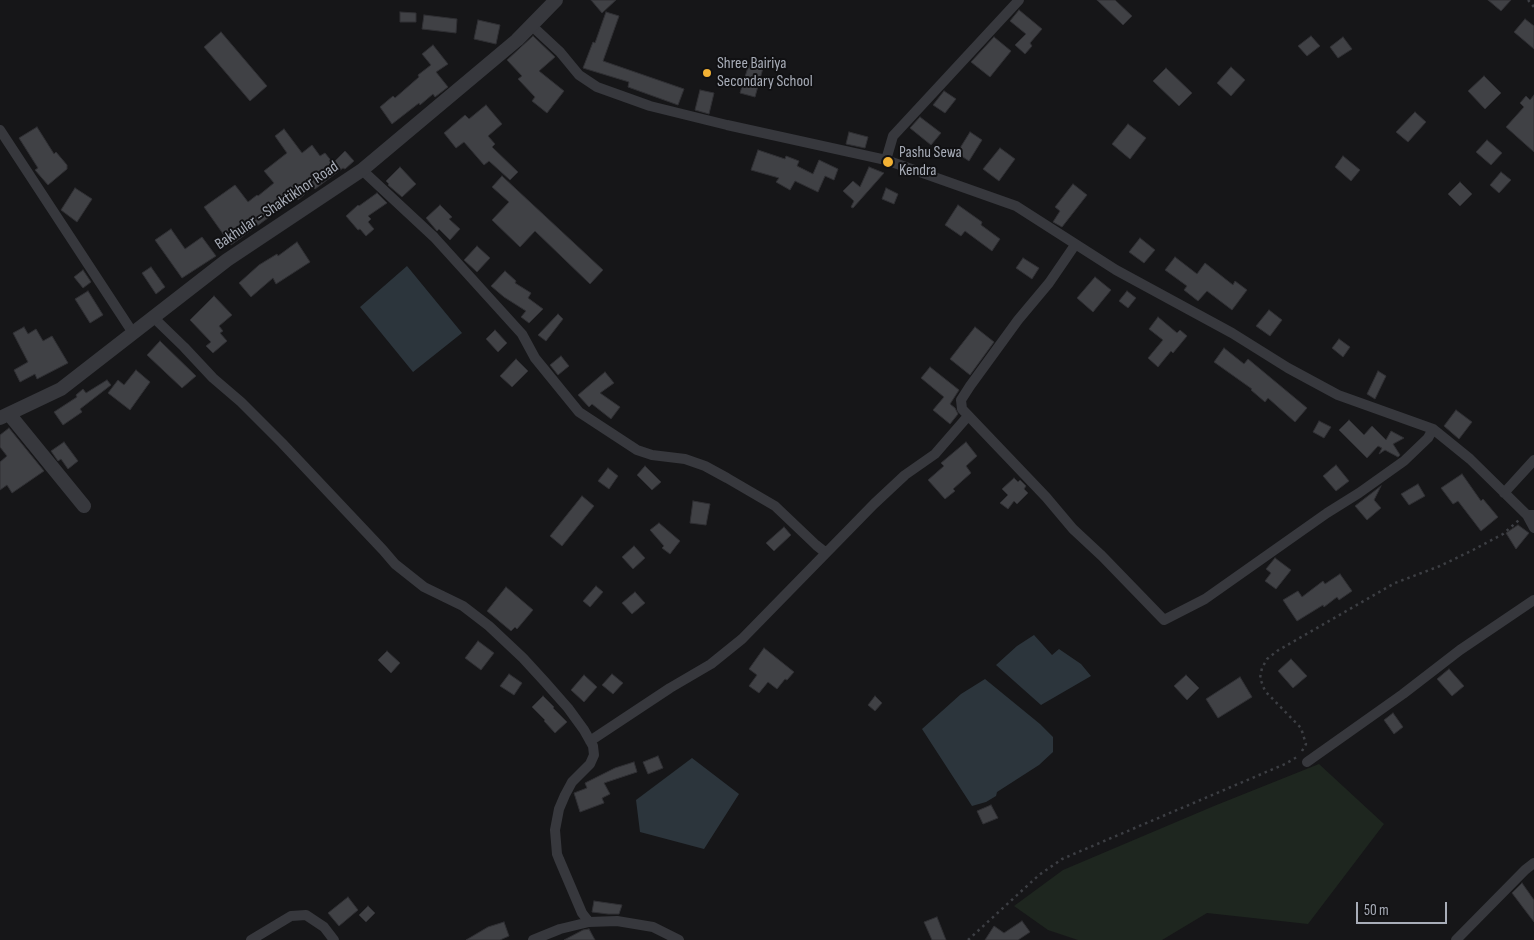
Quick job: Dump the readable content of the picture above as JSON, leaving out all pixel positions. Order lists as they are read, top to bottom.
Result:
{
  "streets": {
    "street": ["Bakhular - Shaktikhor Road"]
  },
  "places": ["Shree Bairiya Secondary School", "Pashu Sewa Kendra"],
  "scale_bar": "50 m"
}
